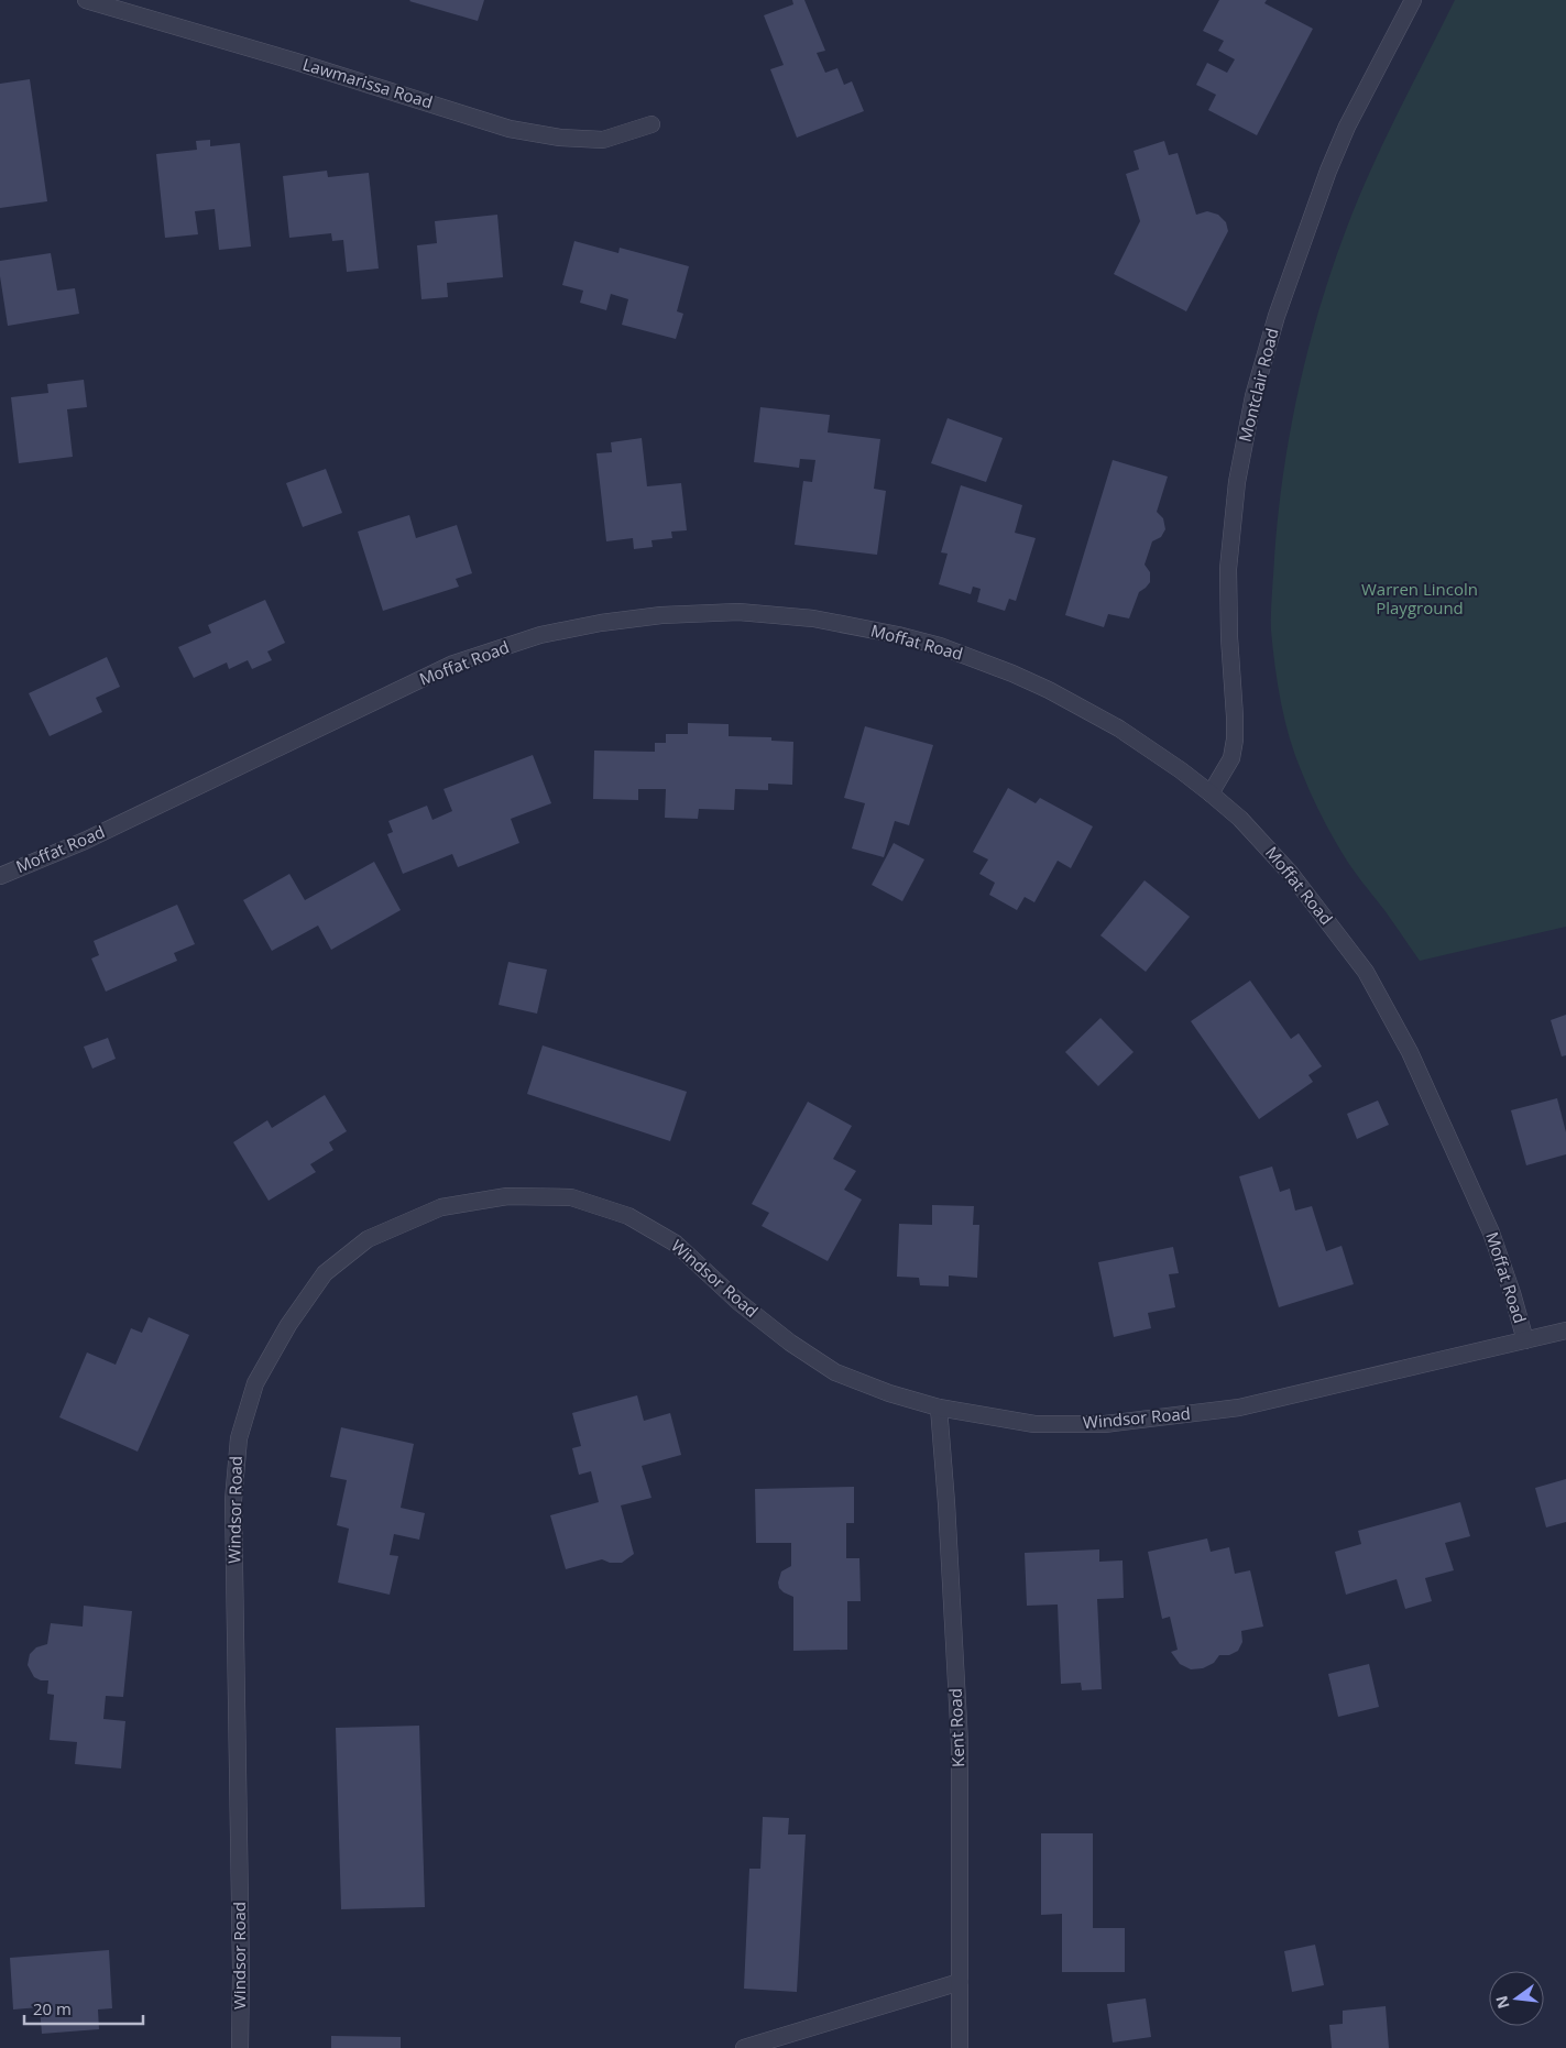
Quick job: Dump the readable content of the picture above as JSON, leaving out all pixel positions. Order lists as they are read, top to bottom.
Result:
{
  "streets": {
    "street": [
      "Lawmarissa Road",
      "Montclair Road",
      "Moffat Road",
      "Windsor Road",
      "Kent Road"
    ]
  },
  "crossings": [
    ["Montclair Road", "Moffat Road"],
    ["Moffat Road", "Windsor Road"],
    ["Windsor Road", "Kent Road"]
  ],
  "parks": ["Warren Lincoln Playground"],
  "scale_bar": "20 m",
  "north": "left"
}
